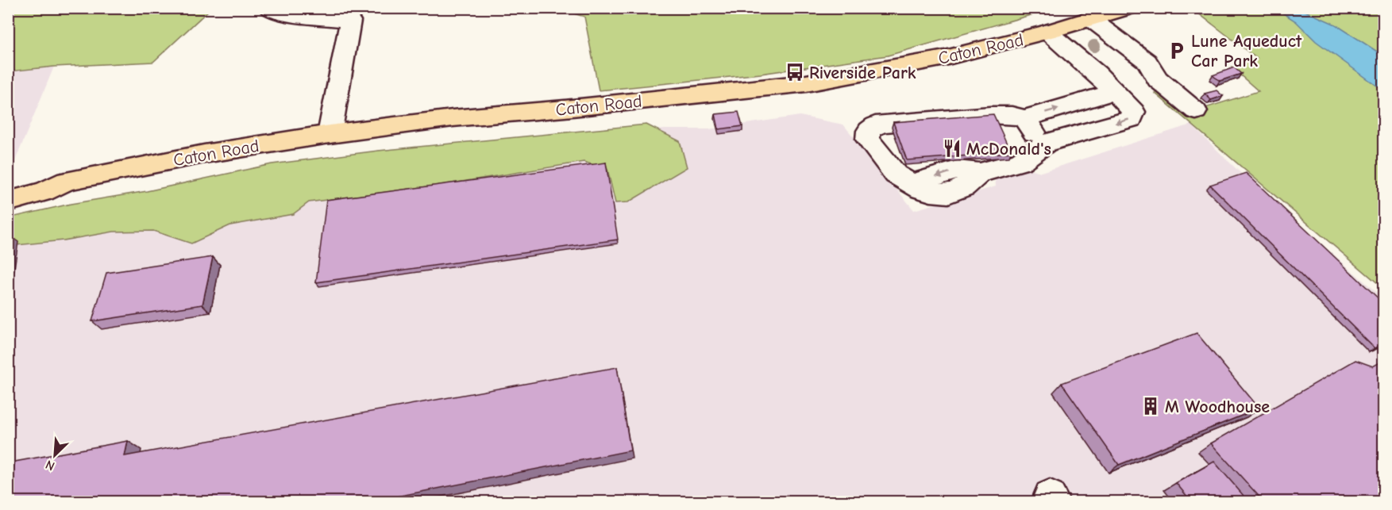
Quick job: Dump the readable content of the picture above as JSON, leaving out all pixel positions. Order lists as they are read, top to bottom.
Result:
{
  "streets": {
    "main road": ["Caton Road"]
  },
  "places": {
    "parking": ["Lune Aqueduct Car Park"],
    "bus stop": ["Riverside Park"],
    "restaurant": ["McDonald's"],
    "building": ["M Woodhouse"]
  },
  "north": "bottom left"
}
